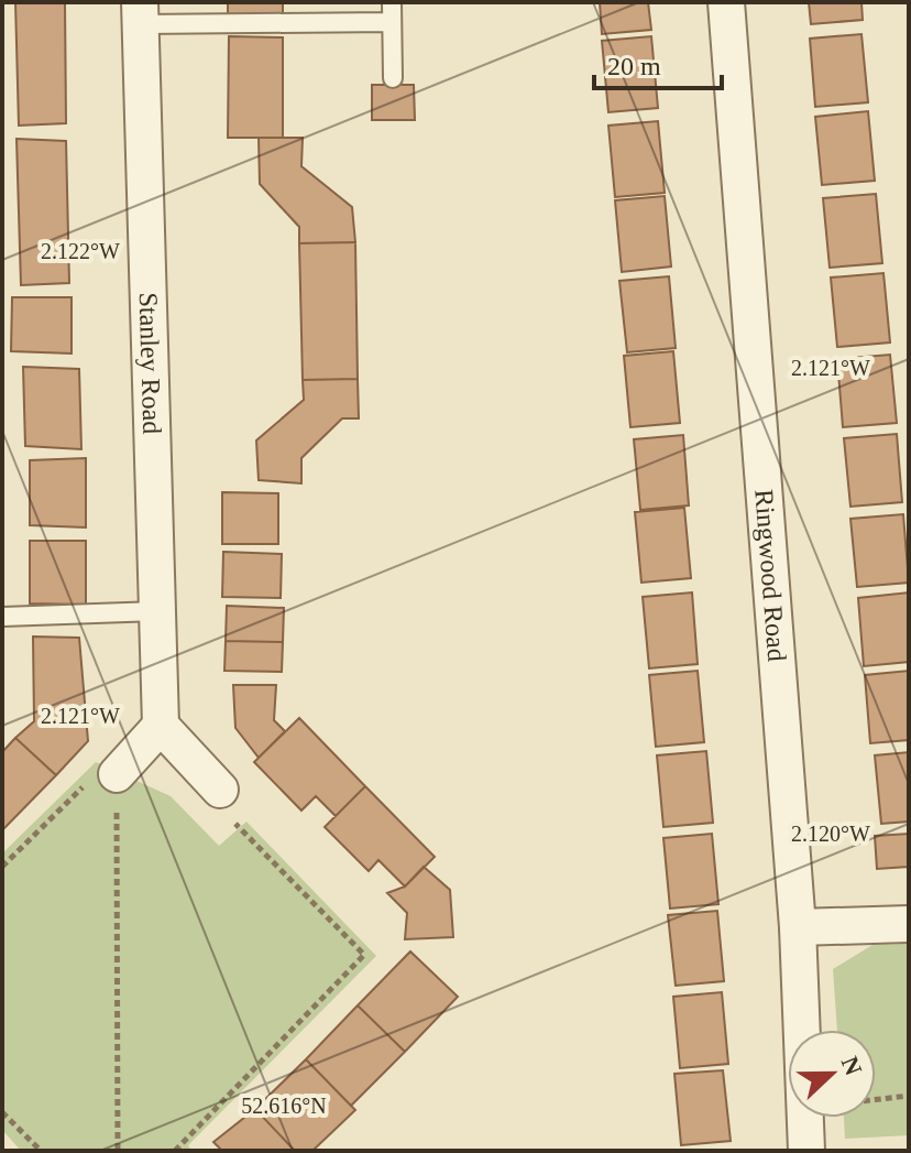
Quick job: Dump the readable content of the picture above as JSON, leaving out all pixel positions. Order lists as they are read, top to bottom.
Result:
{
  "streets": {
    "street": ["Stanley Road", "Ringwood Road"]
  },
  "scale_bar": "20 m",
  "north": "right",
  "coordinates": [
    "2.122°W",
    "2.121°W",
    "2.120°W",
    "52.616°N"
  ]
}
